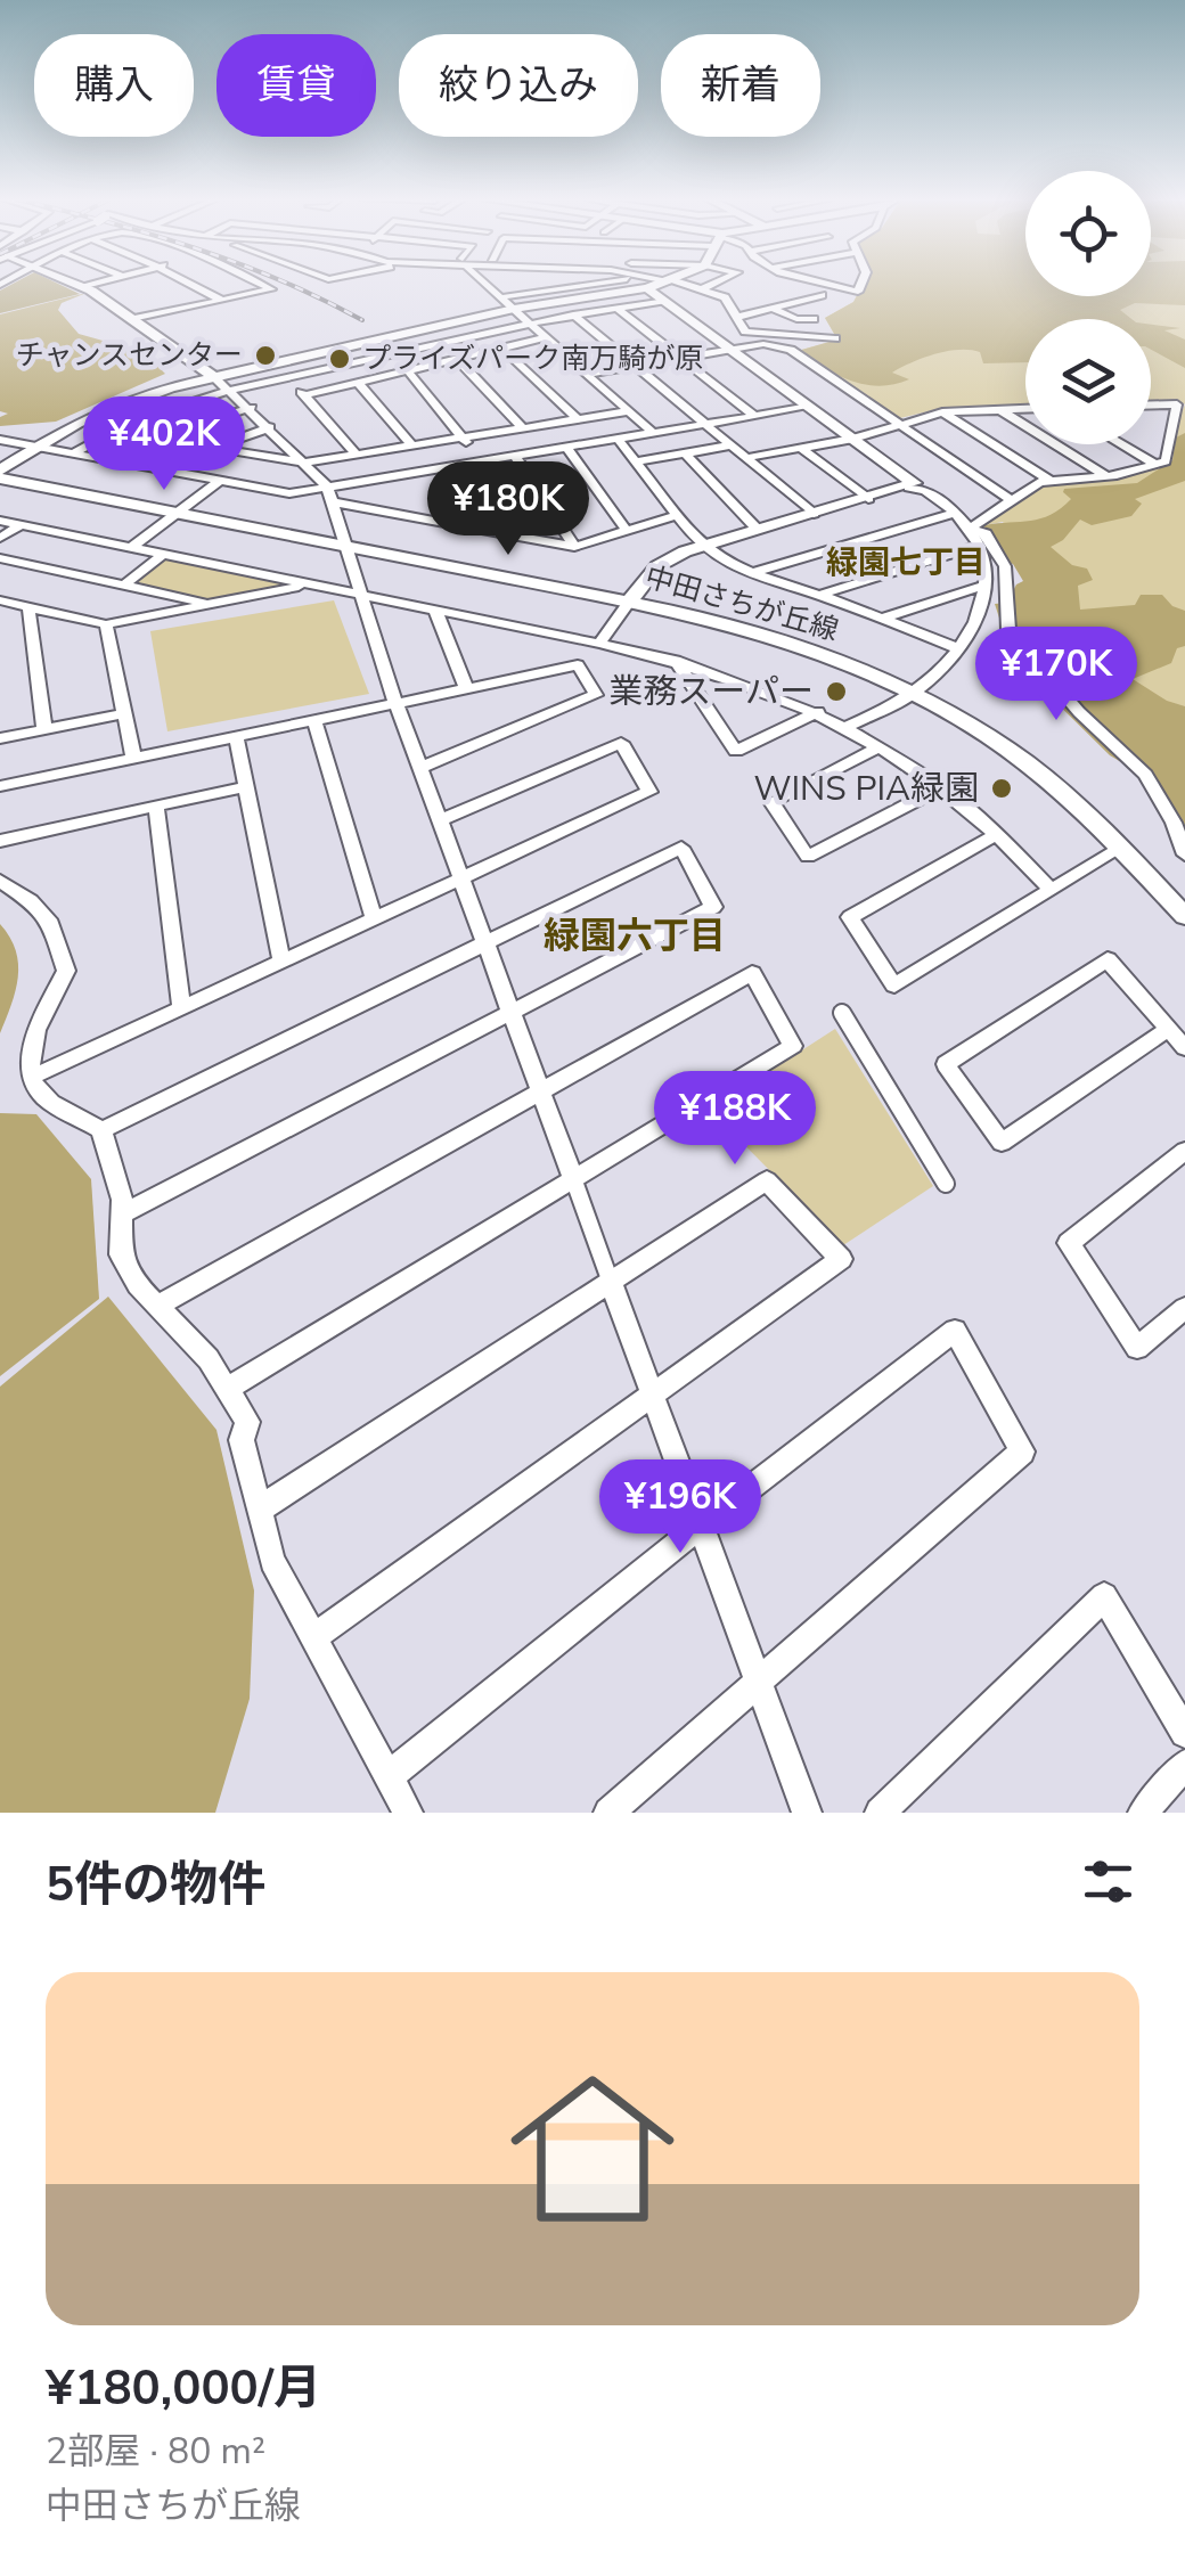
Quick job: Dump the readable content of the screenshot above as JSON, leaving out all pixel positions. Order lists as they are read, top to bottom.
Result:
{
  "streets": {
    "street": ["中田さちが丘線"]
  },
  "districts": ["緑園七丁目", "緑園六丁目"],
  "places": [
    "チャンスセンター",
    "プライズパーク南万騎が原",
    "業務スーパー",
    "WINS PIA緑園"
  ],
  "page": {
    "chip": [
      "購入",
      "賃貸",
      "絞り込み",
      "新着"
    ],
    "price": [
      "¥402K",
      "¥180K",
      "¥170K",
      "¥188K",
      "¥196K"
    ],
    "heading": "5件の物件",
    "list": [
      {
        "name": "¥180,000/月",
        "note": "2部屋 · 80 m² · 中田さちが丘線"
      }
    ]
  }
}
